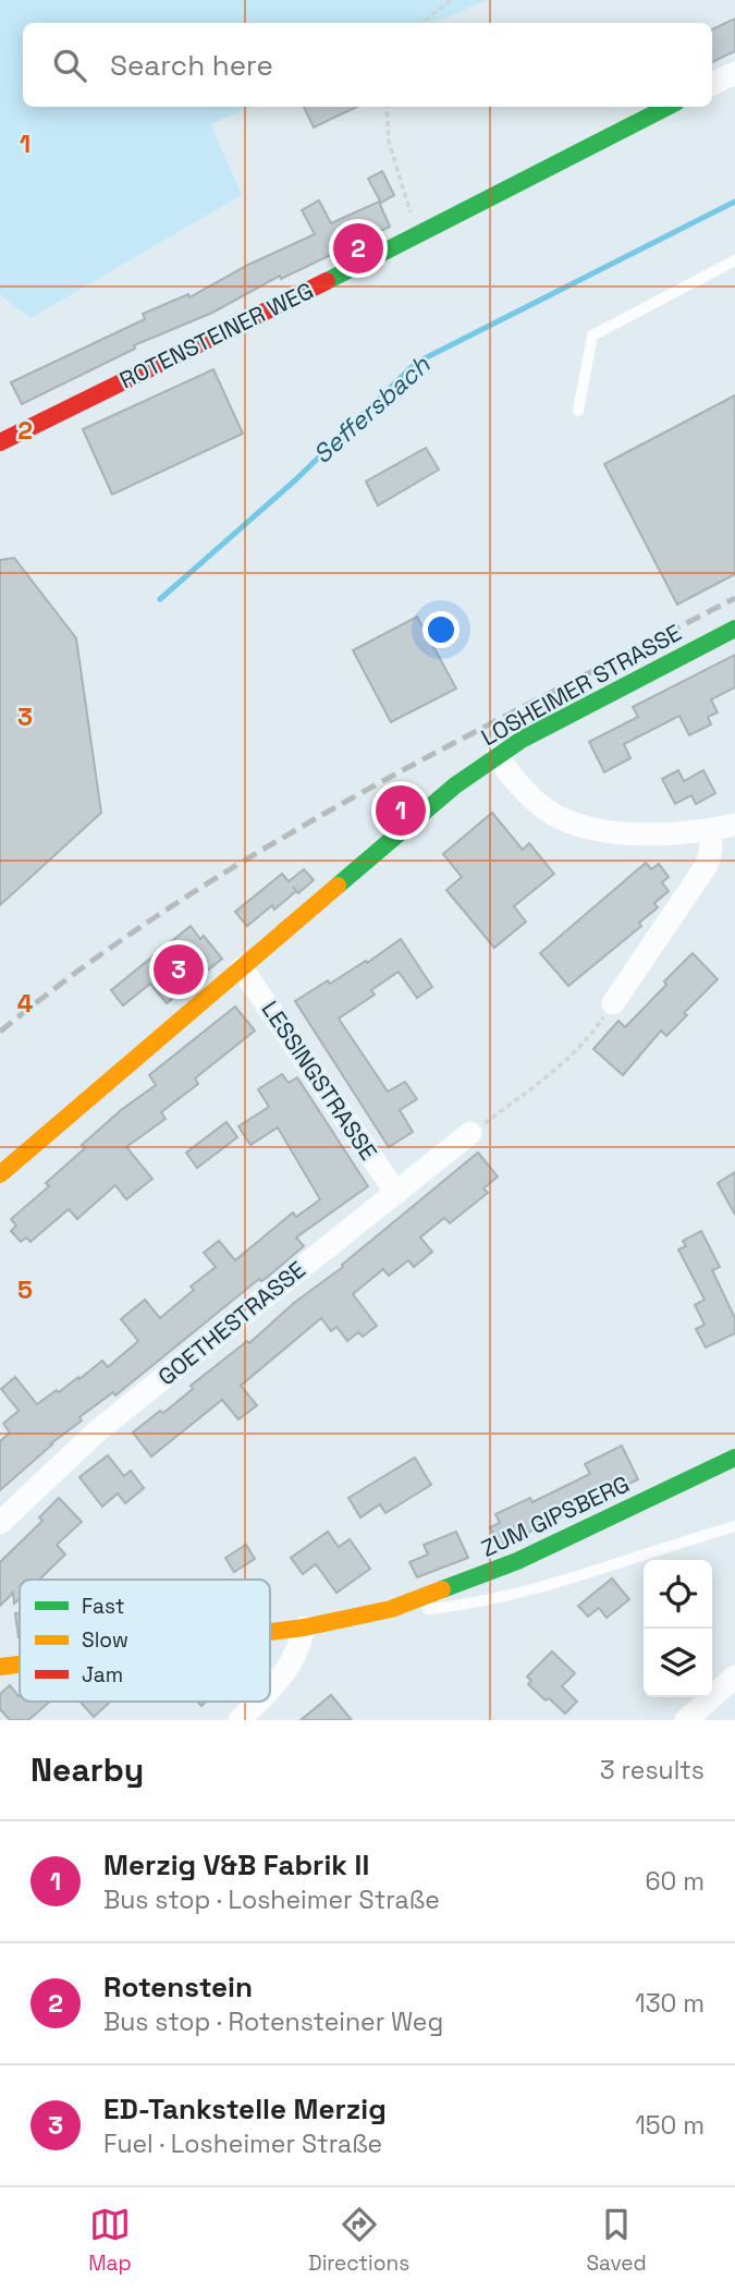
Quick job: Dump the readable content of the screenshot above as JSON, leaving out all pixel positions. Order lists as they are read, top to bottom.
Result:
{
  "streets": {
    "street": [
      "ROTENSTEINER WEG",
      "LOSHEIMER STRASSE",
      "LESSINGSTRASSE",
      "GOETHESTRASSE",
      "ZUM GIPSBERG"
    ]
  },
  "crossings": [
    ["LOSHEIMER STRASSE", "LESSINGSTRASSE"],
    ["LESSINGSTRASSE", "GOETHESTRASSE"]
  ],
  "water": ["Seffersbach"],
  "legend": ["Fast", "Slow", "Jam"],
  "page": {
    "search": "Search here",
    "pins": ["2", "1", "3"],
    "heading": ["Nearby", "3 results"],
    "list": [
      {
        "mark": "1",
        "name": "Merzig V&B Fabrik II",
        "note": "Bus stop · Losheimer Straße",
        "value": "60 m"
      },
      {
        "mark": "2",
        "name": "Rotenstein",
        "note": "Bus stop · Rotensteiner Weg",
        "value": "130 m"
      },
      {
        "mark": "3",
        "name": "ED-Tankstelle Merzig",
        "note": "Fuel · Losheimer Straße",
        "value": "150 m"
      }
    ],
    "nav": ["Map", "Directions", "Saved"]
  },
  "grid": {
    "rows": [
      "1",
      "2",
      "3",
      "4",
      "5"
    ]
  }
}
